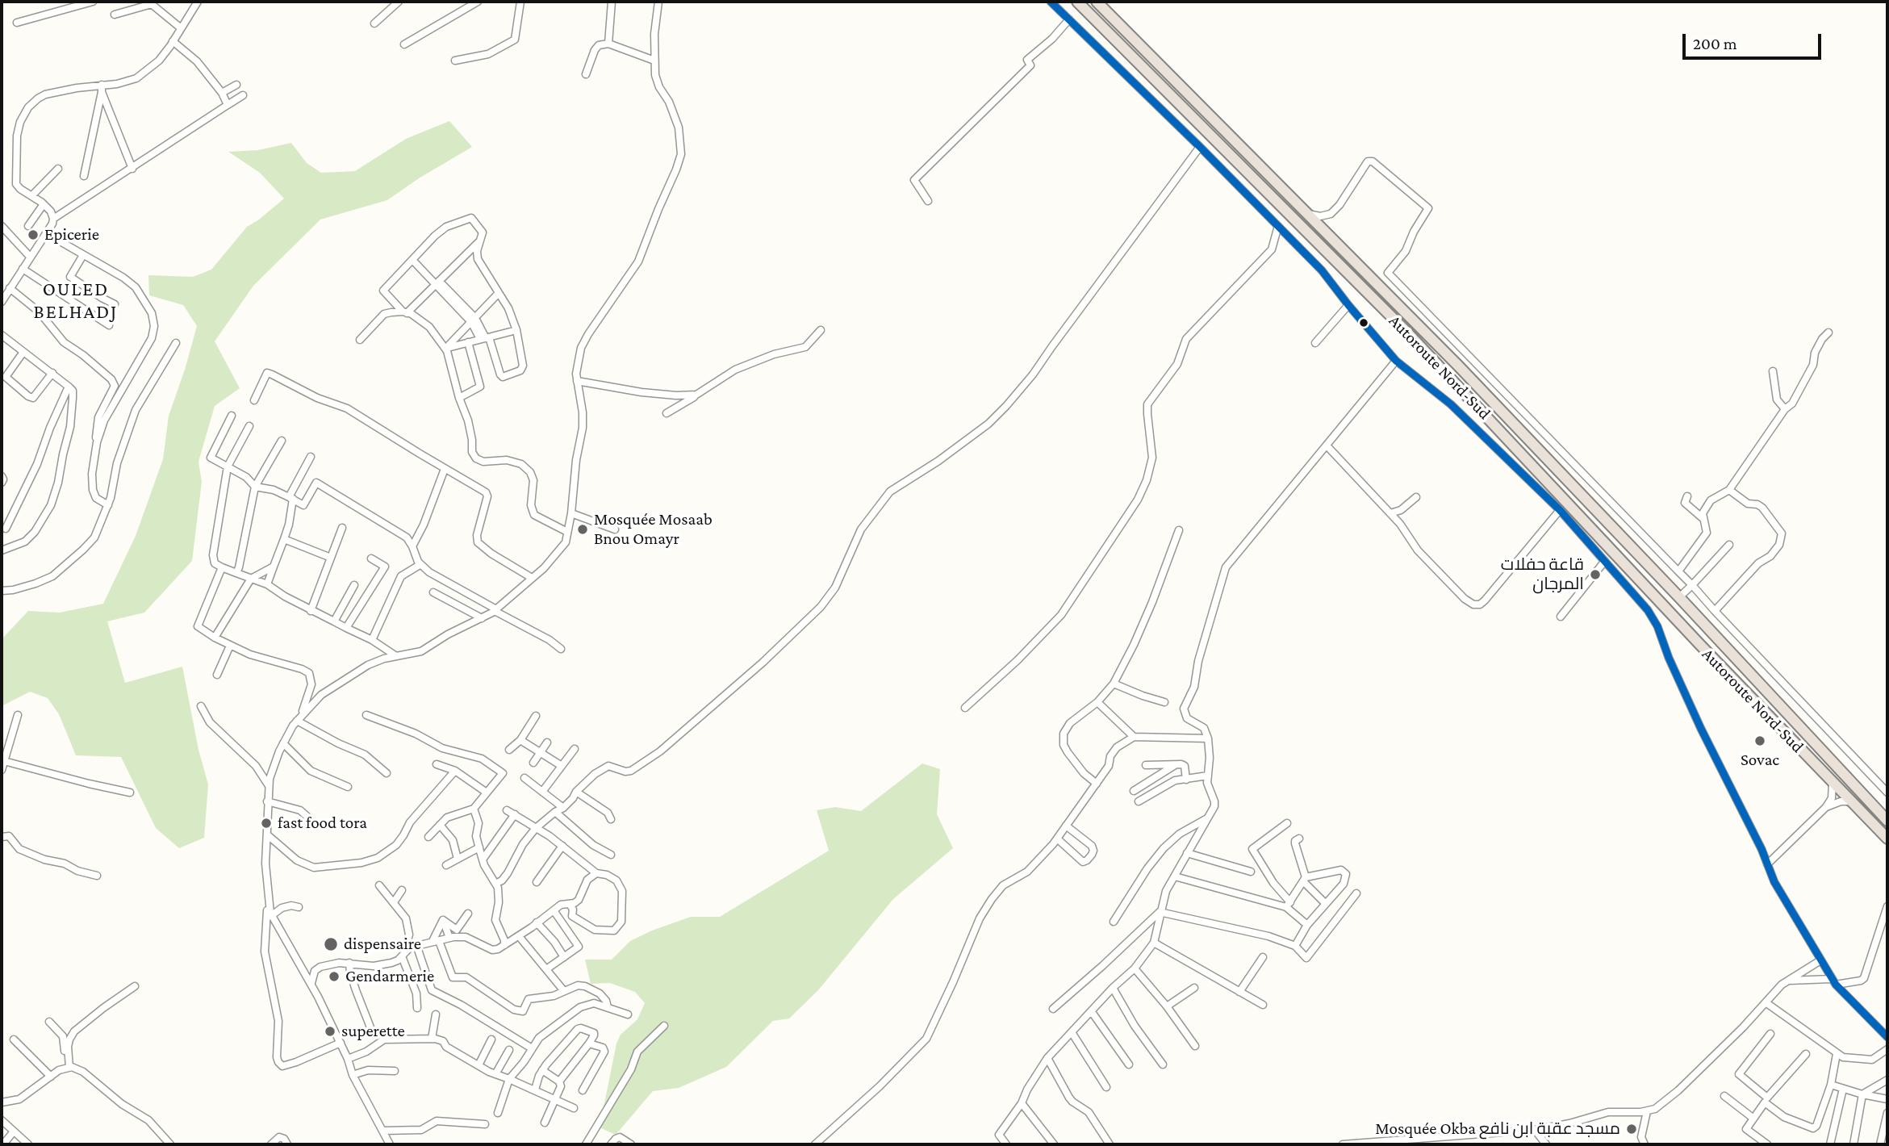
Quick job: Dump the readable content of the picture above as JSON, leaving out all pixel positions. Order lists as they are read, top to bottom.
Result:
{
  "streets": {
    "highway": ["Autoroute Nord-Sud"]
  },
  "districts": ["OULED BELHADJ"],
  "places": [
    "Epicerie",
    "Mosquée Mosaab Bnou Omayr",
    "قاعة حفلات المرجان",
    "Sovac",
    "fast food tora",
    "dispensaire",
    "Gendarmerie",
    "superette",
    "Mosquée Okba مسجد عقبة ابن نافع"
  ],
  "scale_bar": "200 m"
}
